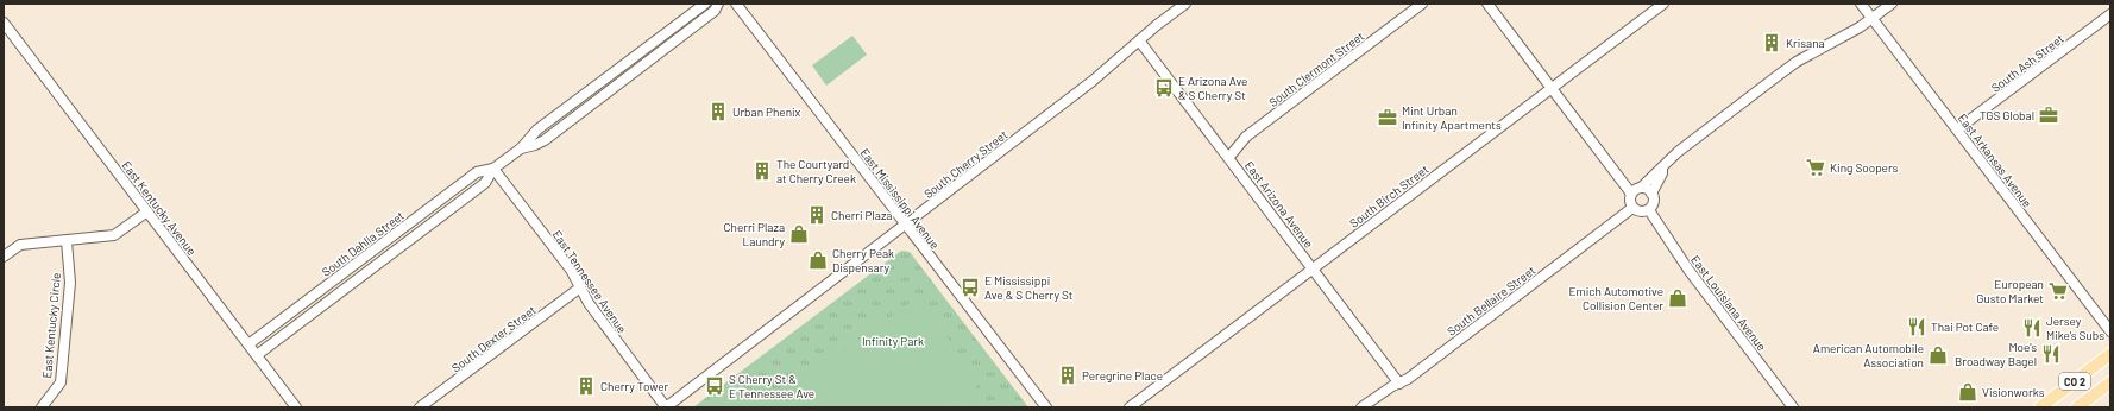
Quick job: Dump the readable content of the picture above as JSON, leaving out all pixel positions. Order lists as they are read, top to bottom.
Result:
{
  "streets": {
    "main road": ["CO 2"],
    "street": [
      "South Ash Street",
      "South Clermont Street",
      "East Arkansas Avenue",
      "South Cherry Street",
      "South Birch Street",
      "East Mississippi Avenue",
      "East Arizona Avenue",
      "East Kentucky Avenue",
      "South Dahlia Street",
      "East Tennessee Avenue",
      "South Bellaire Street",
      "East Louisiana Avenue",
      "East Kentucky Circle",
      "South Dexter Street"
    ]
  },
  "crossings": [
    ["South Ash Street", "East Arkansas Avenue"],
    ["South Clermont Street", "East Arizona Avenue"],
    ["South Cherry Street", "East Mississippi Avenue"],
    ["South Cherry Street", "East Arizona Avenue"],
    ["South Cherry Street", "East Tennessee Avenue"],
    ["South Birch Street", "East Arizona Avenue"],
    ["East Arizona Avenue", "South Bellaire Street"],
    ["East Kentucky Avenue", "South Dahlia Street"],
    ["South Dahlia Street", "East Tennessee Avenue"],
    ["East Tennessee Avenue", "South Dexter Street"],
    ["South Bellaire Street", "East Louisiana Avenue"]
  ],
  "parks": ["Infinity Park"],
  "places": {
    "building": [
      "Krisana",
      "Urban Phenix",
      "The Courtyard at Cherry Creek",
      "Cherri Plaza",
      "Peregrine Place",
      "Cherry Tower"
    ],
    "bus stop": ["E Arizona Ave & S Cherry St", "E Mississippi Ave & S Cherry St", "S Cherry St & E Tennessee Ave"],
    "office": ["TGS Global", "Mint Urban Infinity Apartments"],
    "supermarket": ["King Soopers", "European Gusto Market"],
    "shop": [
      "Cherri Plaza Laundry",
      "Cherry Peak Dispensary",
      "Emich Automotive Collision Center",
      "American Automobile Association",
      "Visionworks"
    ],
    "restaurant": ["Thai Pot Cafe", "Jersey Mike's Subs", "Moe's Broadway Bagel"]
  }
}
